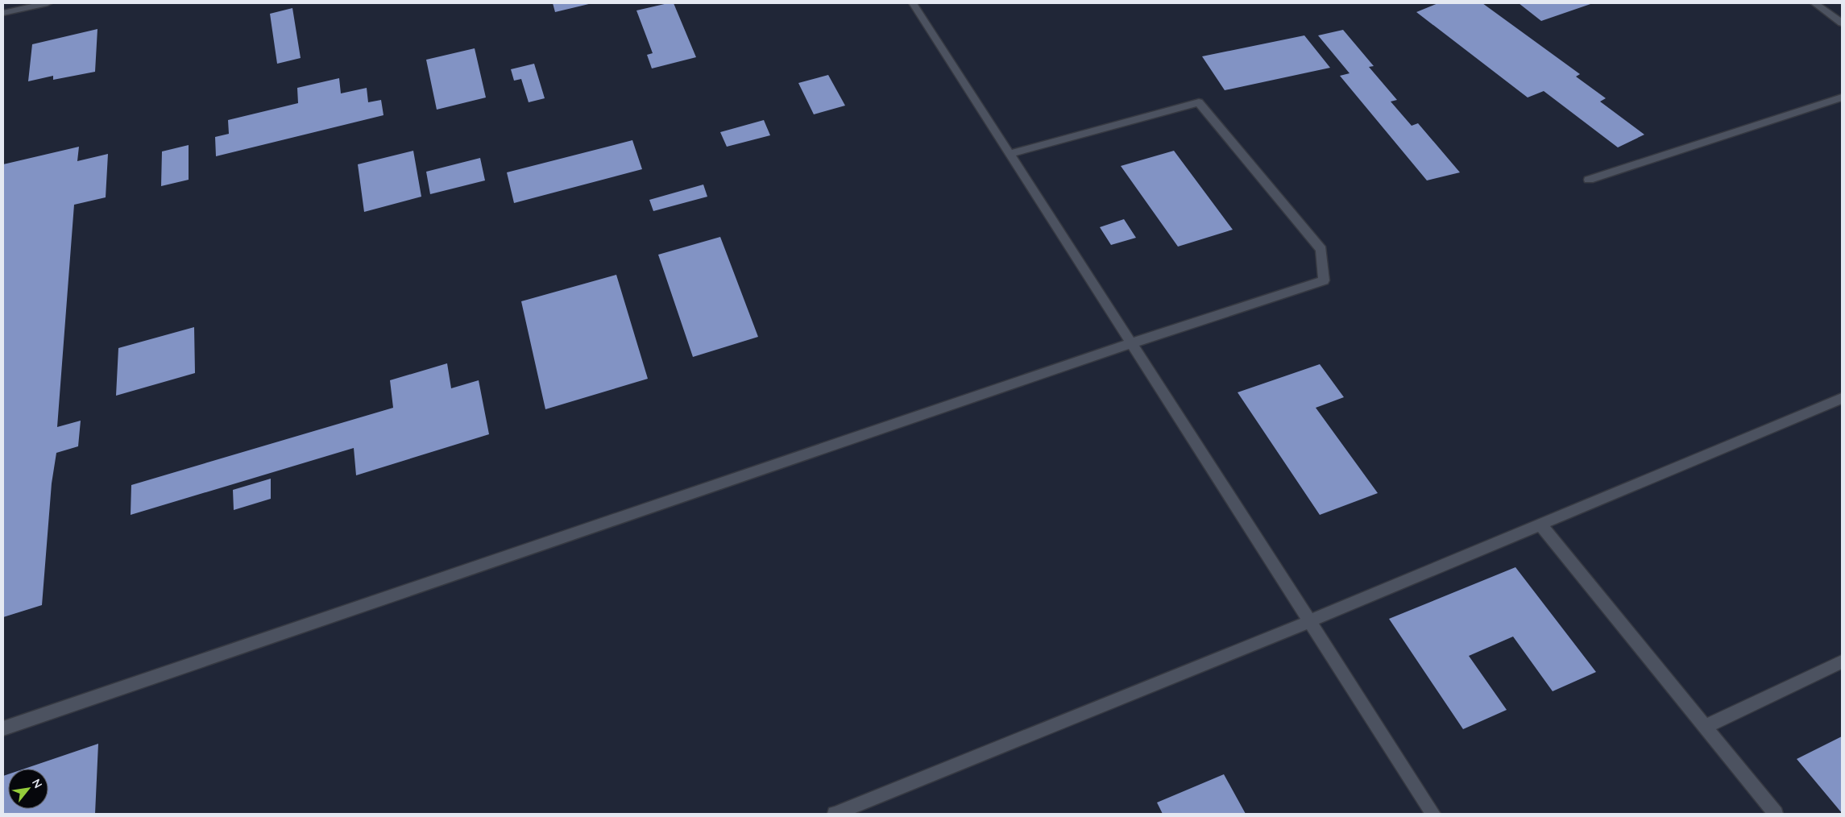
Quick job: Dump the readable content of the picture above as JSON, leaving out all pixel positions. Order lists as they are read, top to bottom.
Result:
{
  "north": "top right"
}
